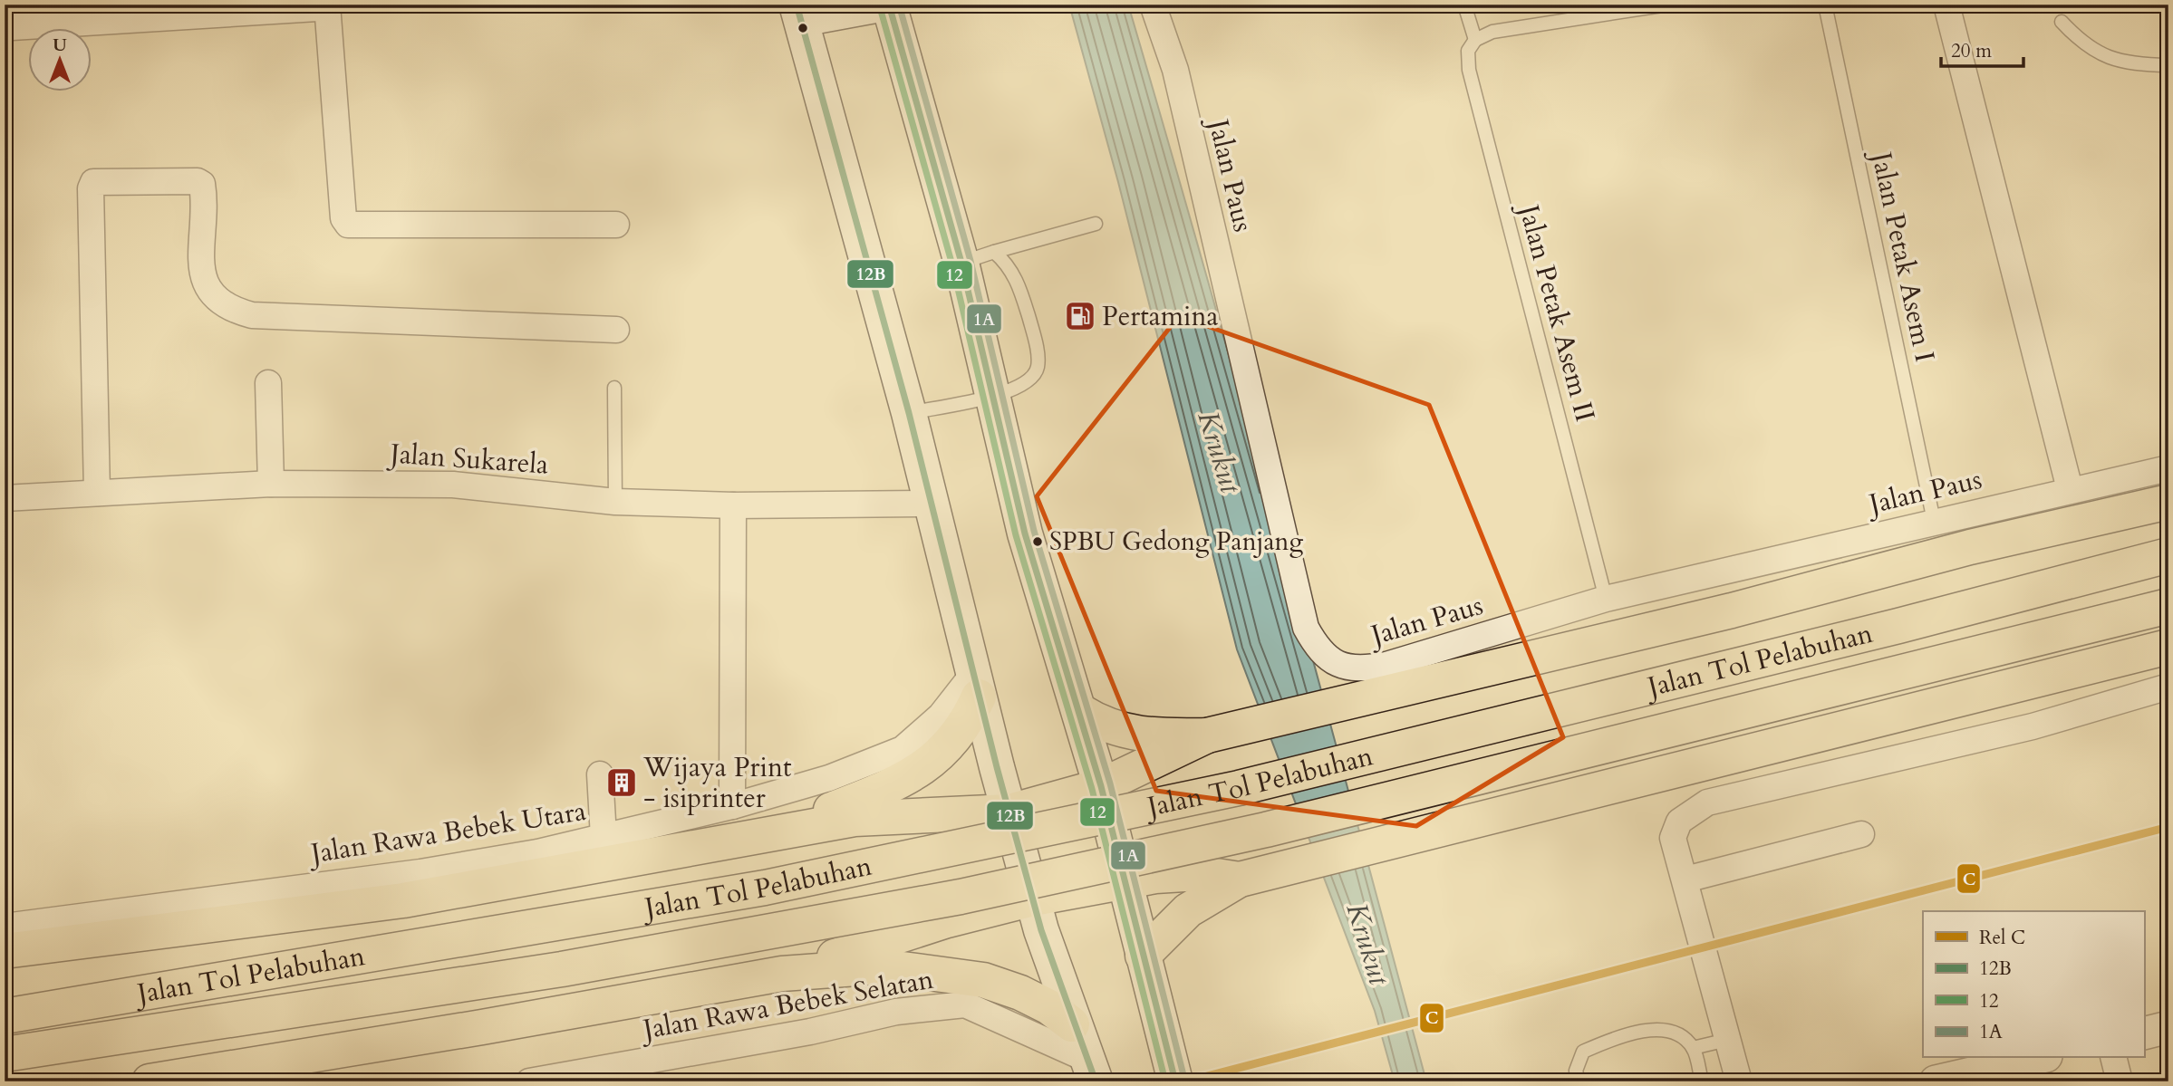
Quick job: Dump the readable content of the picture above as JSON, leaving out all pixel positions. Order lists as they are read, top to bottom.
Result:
{
  "streets": {
    "highway": ["Jalan Tol Pelabuhan"],
    "street": [
      "Jalan Paus",
      "Jalan Sukarela",
      "Jalan Rawa Bebek Utara",
      "Jalan Rawa Bebek Selatan"
    ],
    "lane": ["Jalan Petak Asem I", "Jalan Petak Asem II"]
  },
  "crossings": [
    ["Jalan Paus", "Jalan Petak Asem I"],
    ["Jalan Paus", "Jalan Petak Asem II"]
  ],
  "water": ["Krukut"],
  "places": {
    "fuel station": ["Pertamina"],
    "other": ["SPBU Gedong Panjang"],
    "building": ["Wijaya Print - isiprinter"]
  },
  "lines": [
    "transit line 12B",
    "transit line 1A",
    "transit line 12",
    "rail line C"
  ],
  "legend": [
    "Rel C",
    "12B",
    "12",
    "1A"
  ],
  "scale_bar": "20 m",
  "north": "top"
}
